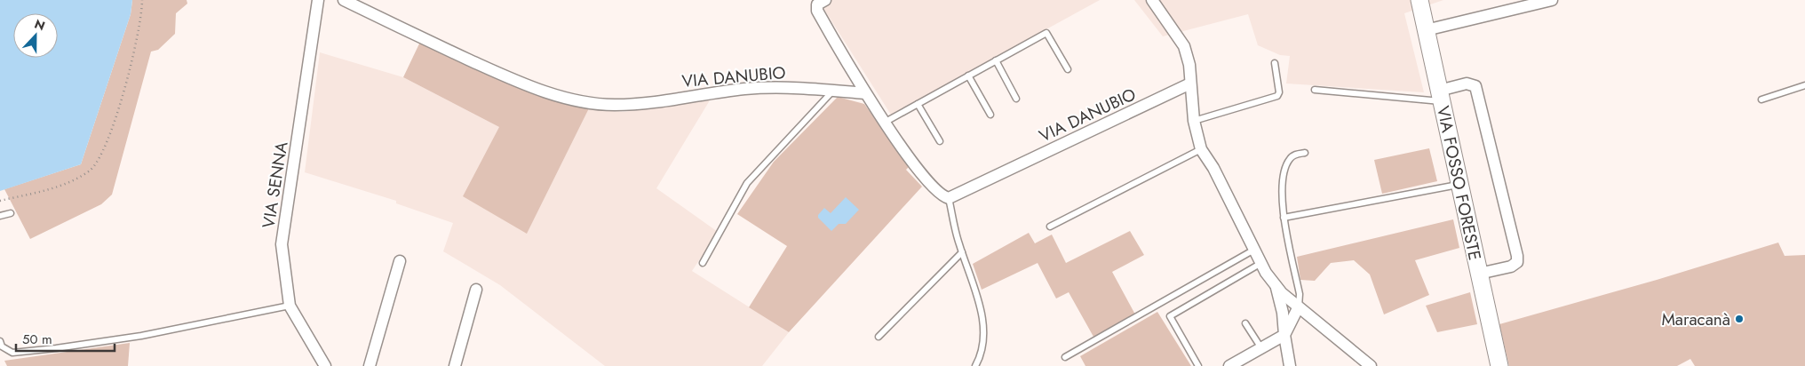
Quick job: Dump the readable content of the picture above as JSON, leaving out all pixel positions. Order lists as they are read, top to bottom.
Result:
{
  "streets": {
    "main road": ["VIA FOSSO FORESTE"],
    "street": ["VIA DANUBIO", "VIA SENNA"]
  },
  "places": ["Maracanà"],
  "scale_bar": "50 m",
  "north": "top"
}
